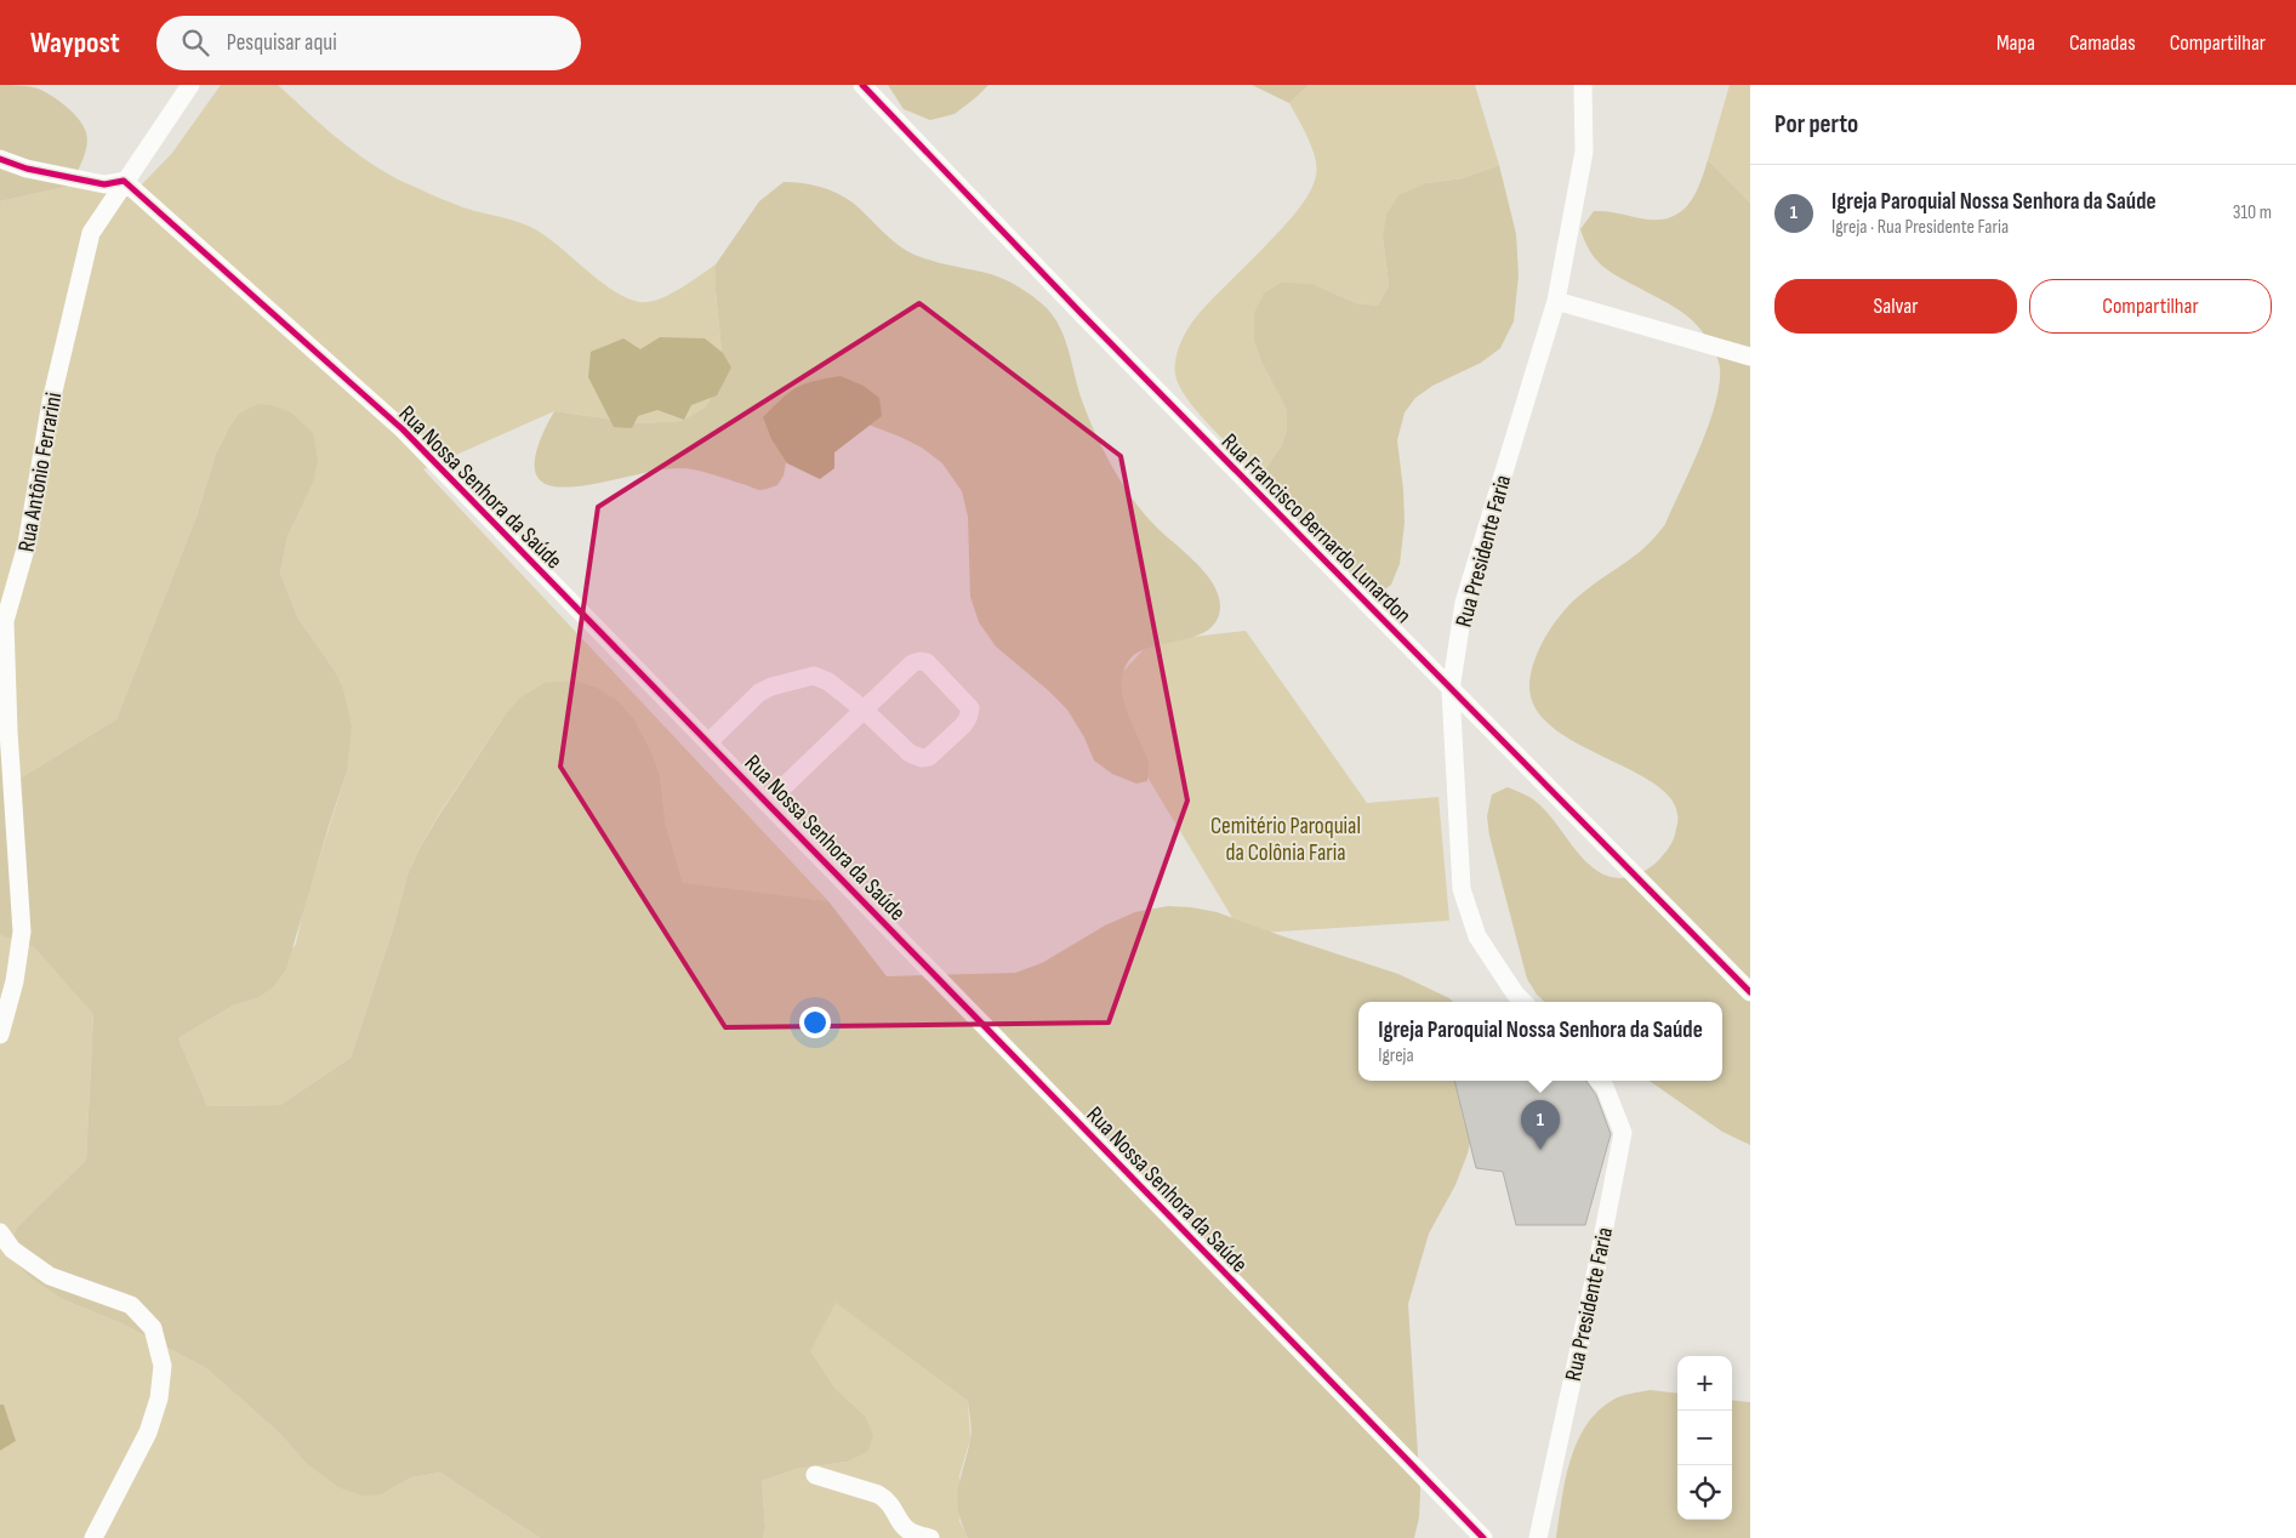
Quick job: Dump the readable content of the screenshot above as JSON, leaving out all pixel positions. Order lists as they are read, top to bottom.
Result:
{
  "streets": {
    "street": [
      "Rua Antônio Ferrarini",
      "Rua Nossa Senhora da Saúde",
      "Rua Francisco Bernardo Lunardon",
      "Rua Presidente Faria"
    ]
  },
  "crossings": [
    ["Rua Antônio Ferrarini", "Rua Nossa Senhora da Saúde"],
    ["Rua Francisco Bernardo Lunardon", "Rua Presidente Faria"]
  ],
  "parks": ["Cemitério Paroquial da Colônia Faria"],
  "page": {
    "header": "Waypost",
    "search": "Pesquisar aqui",
    "nav": ["Mapa", "Camadas", "Compartilhar"],
    "heading": "Por perto",
    "list": [
      {
        "mark": "1",
        "name": "Igreja Paroquial Nossa Senhora da Saúde",
        "note": "Igreja · Rua Presidente Faria",
        "value": "310 m"
      }
    ],
    "buttons": ["Salvar", "Compartilhar"],
    "popup": ["Igreja Paroquial Nossa Senhora da Saúde", "Igreja"],
    "pins": "1",
    "map_buttons": ["+", "−"]
  }
}
